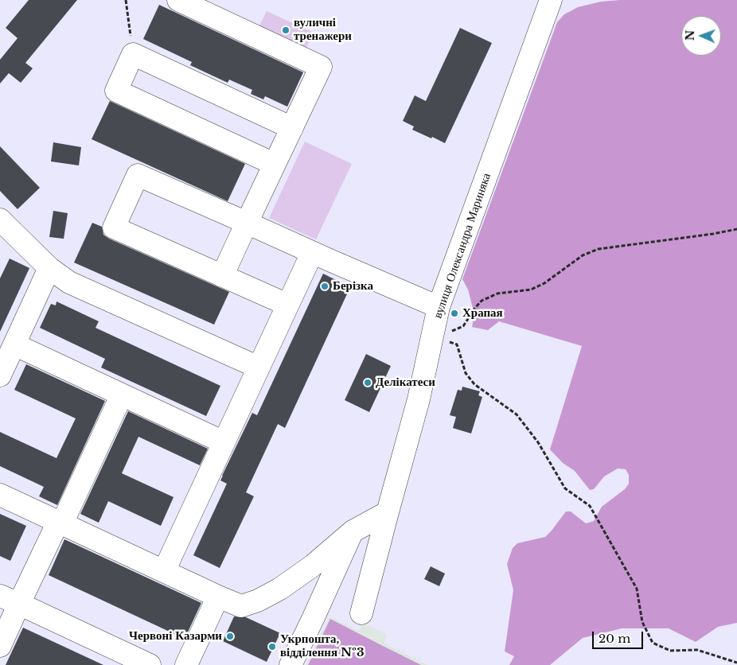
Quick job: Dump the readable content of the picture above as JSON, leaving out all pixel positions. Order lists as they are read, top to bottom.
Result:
{
  "streets": {
    "street": ["вулиця Олександра Мариняка"]
  },
  "places": [
    "вуличні тренажери",
    "Берізка",
    "Храпая",
    "Делікатеси",
    "Червоні Казарми",
    "Укрпошта, відділення №3"
  ],
  "scale_bar": "20 m",
  "north": "left"
}
